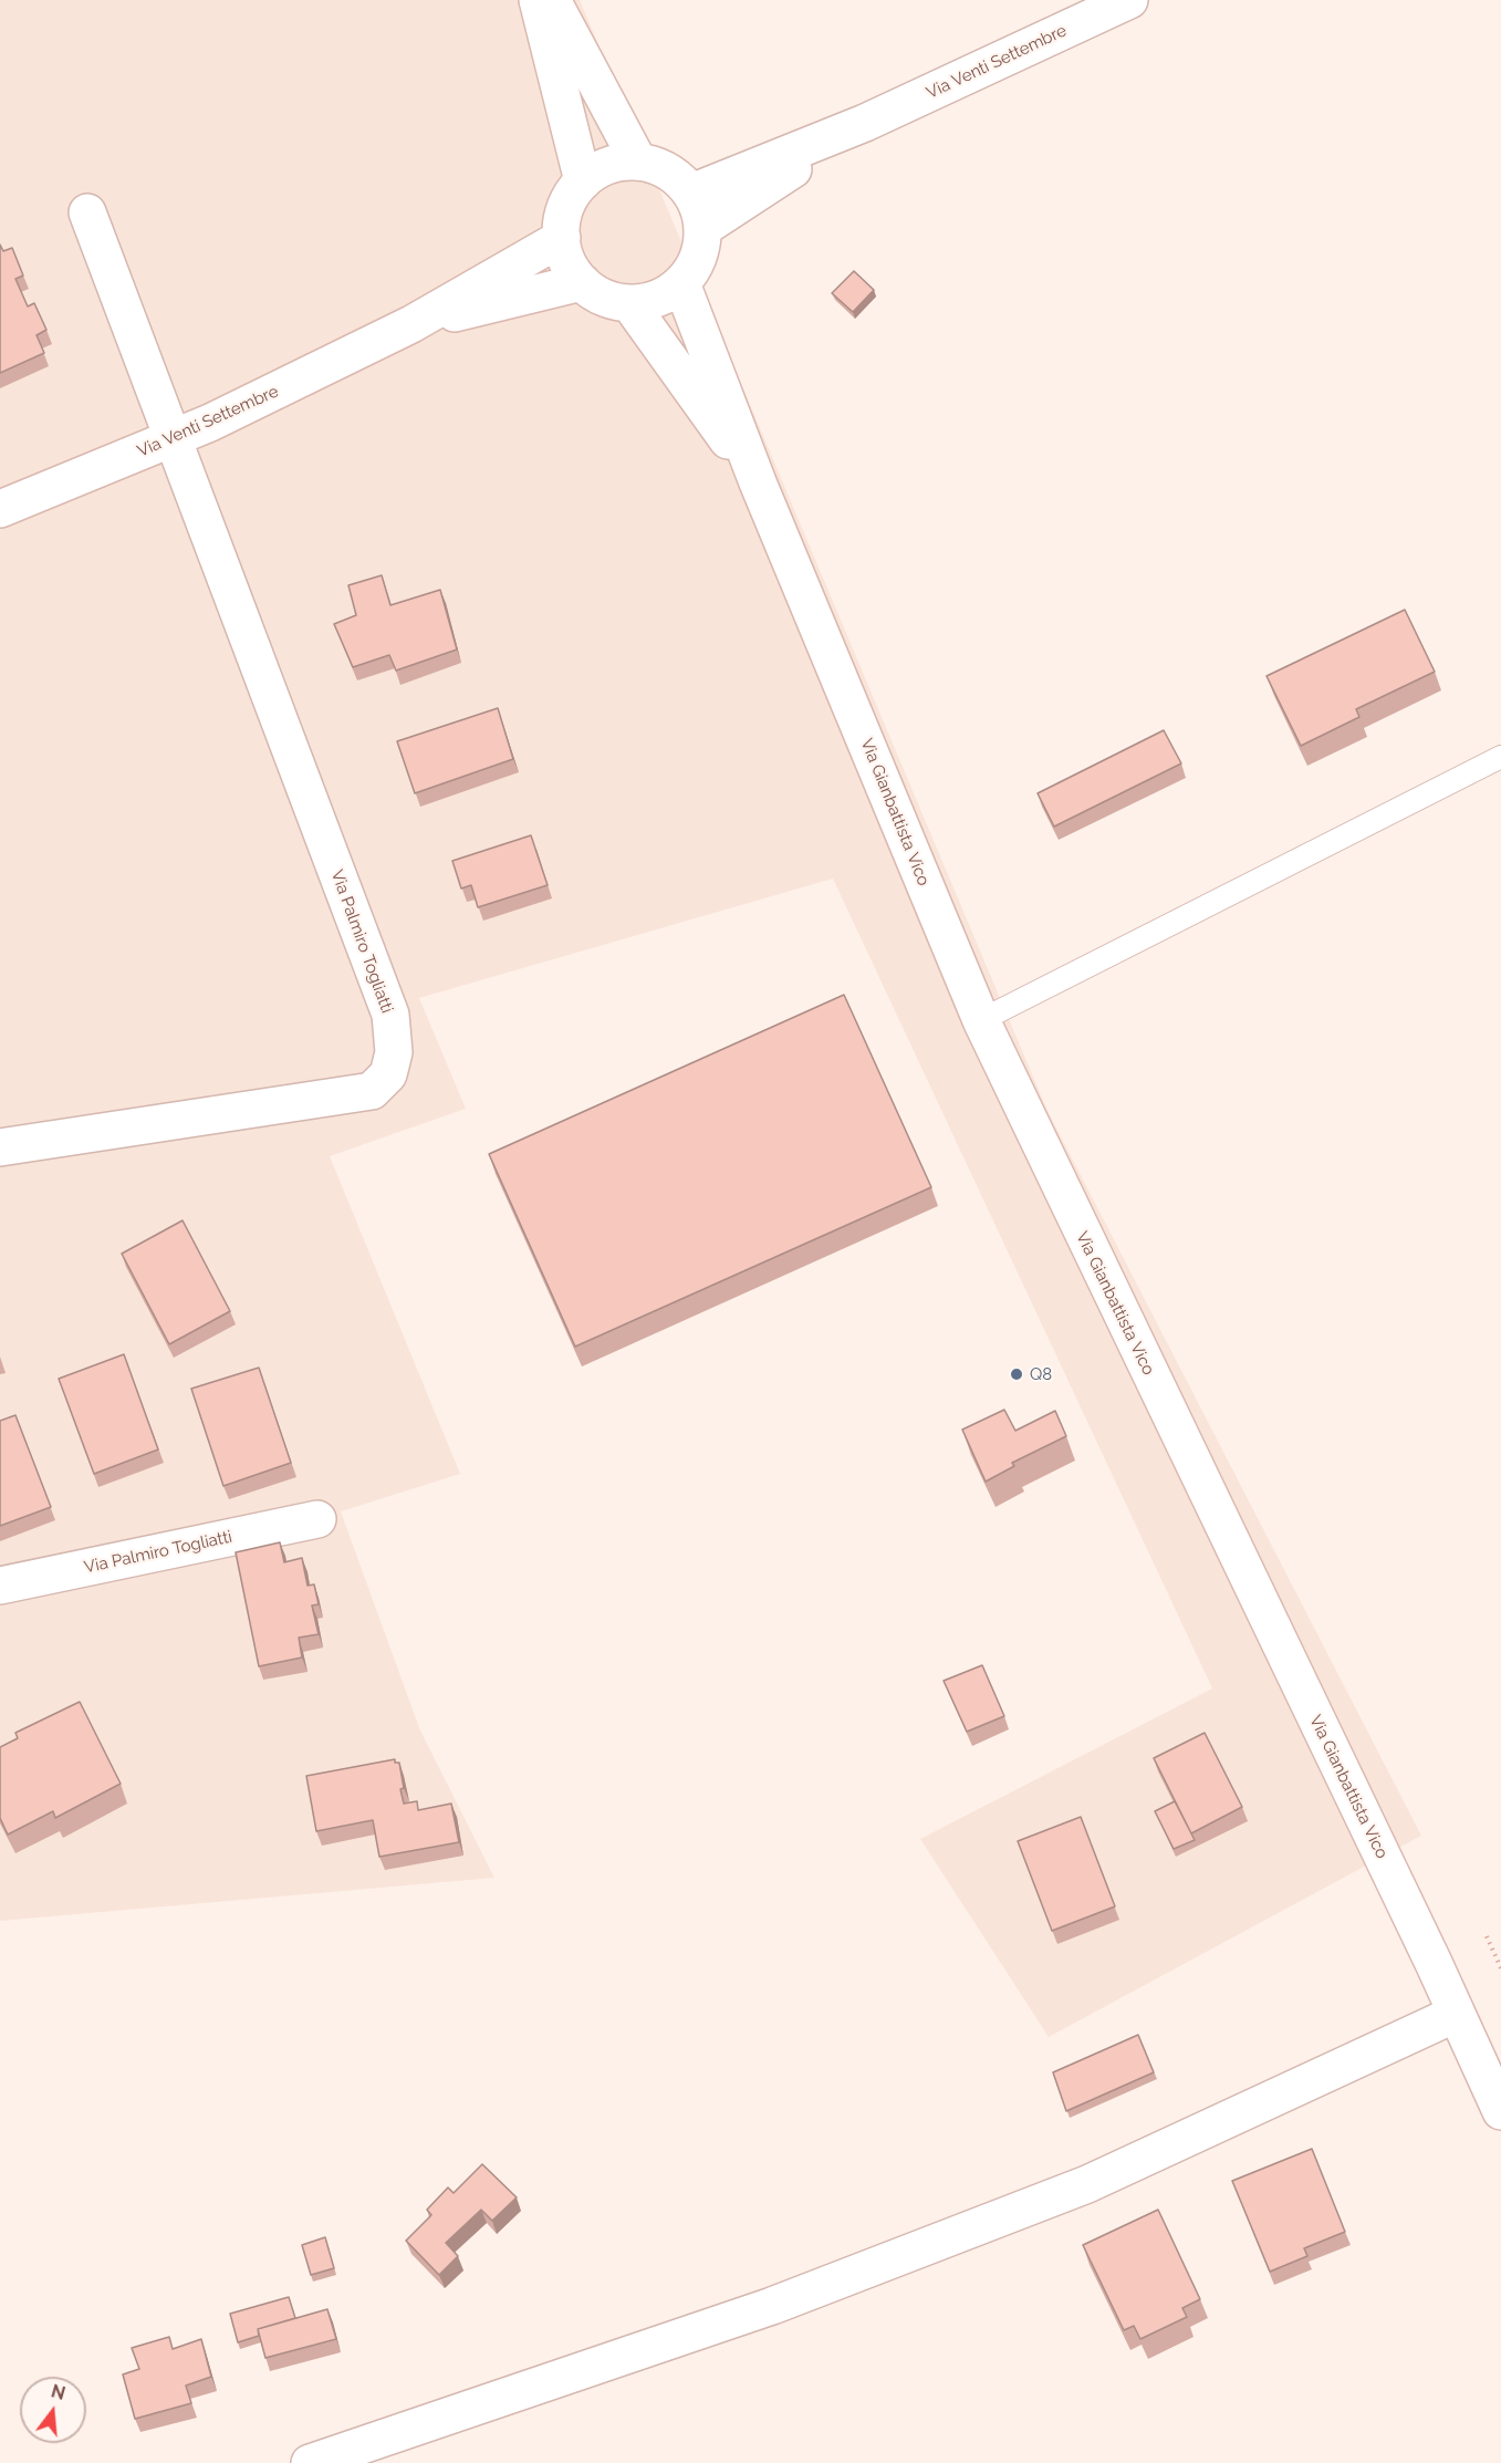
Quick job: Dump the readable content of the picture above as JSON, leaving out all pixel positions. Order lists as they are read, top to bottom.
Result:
{
  "streets": {
    "street": ["Via Venti Settembre", "Via Gianbattista Vico", "Via Palmiro Togliatti"]
  },
  "crossings": [
    ["Via Venti Settembre", "Via Gianbattista Vico"],
    ["Via Venti Settembre", "Via Palmiro Togliatti"]
  ],
  "places": ["Q8"],
  "north": "top"
}
